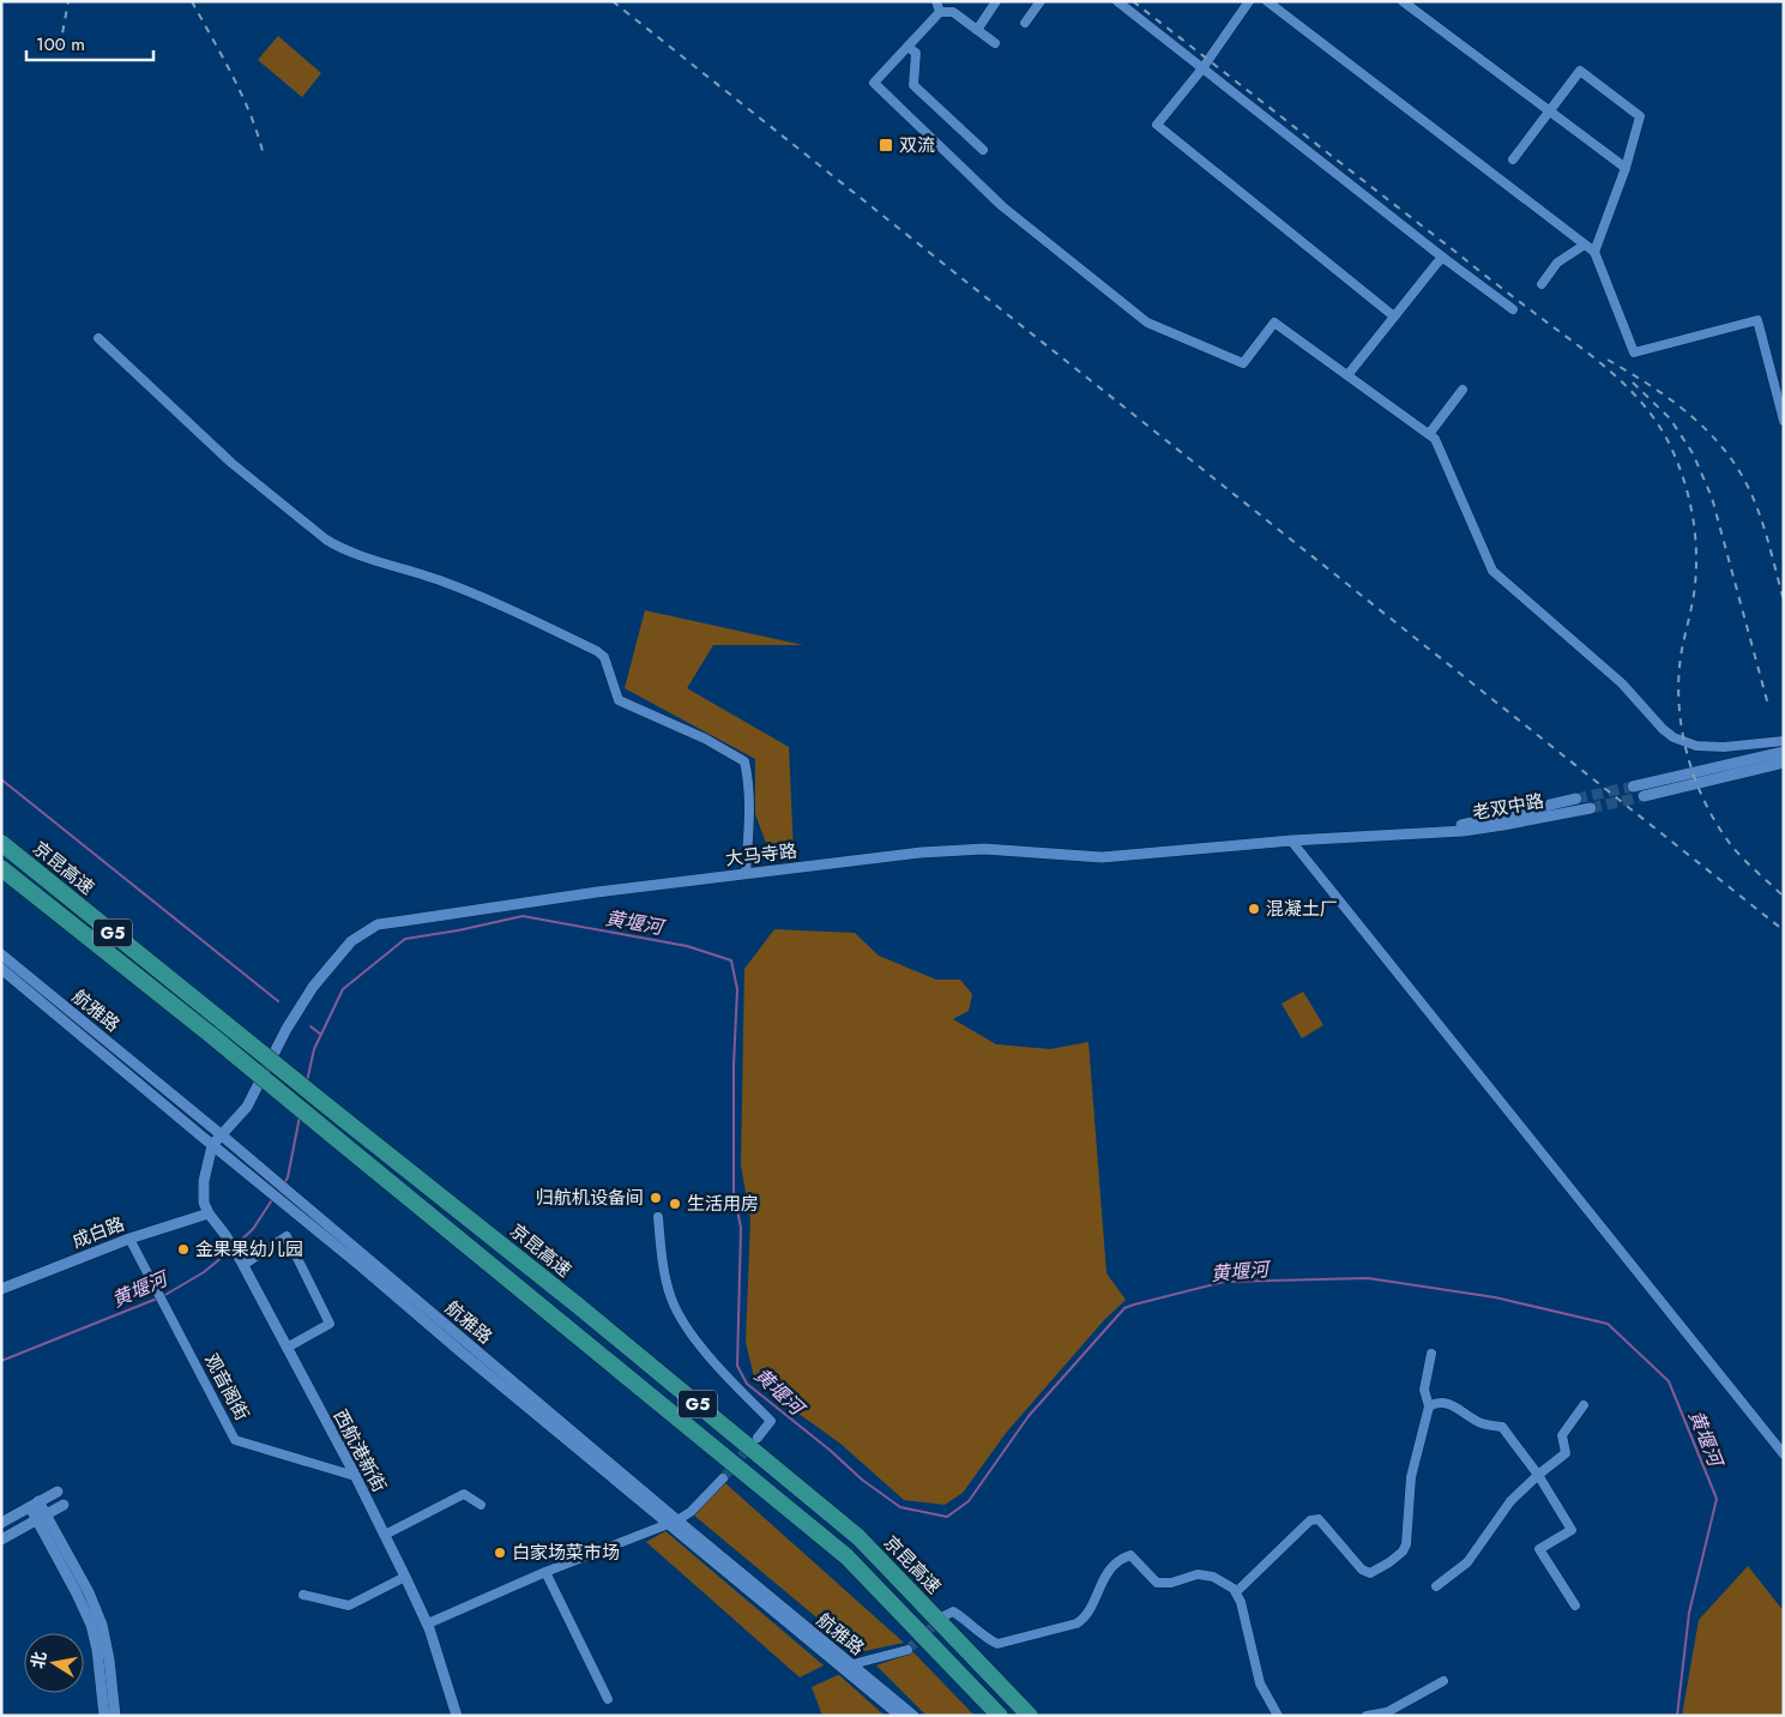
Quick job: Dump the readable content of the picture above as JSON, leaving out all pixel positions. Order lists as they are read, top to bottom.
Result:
{
  "streets": {
    "highway": ["京昆高速", "G5"],
    "street": [
      "老双中路",
      "大马寺路",
      "航雅路",
      "成白路",
      "观音阁街",
      "西航港新街"
    ]
  },
  "crossings": [
    ["老双中路", "大马寺路"],
    ["大马寺路", "航雅路"],
    ["成白路", "观音阁街"],
    ["成白路", "西航港新街"],
    ["观音阁街", "西航港新街"]
  ],
  "water": ["黄堰河"],
  "places": {
    "transit": ["双流"],
    "other": [
      "混凝土厂",
      "归航机设备间",
      "生活用房",
      "金果果幼儿园",
      "白家场菜市场"
    ]
  },
  "scale_bar": "100 m",
  "north": "left"
}
